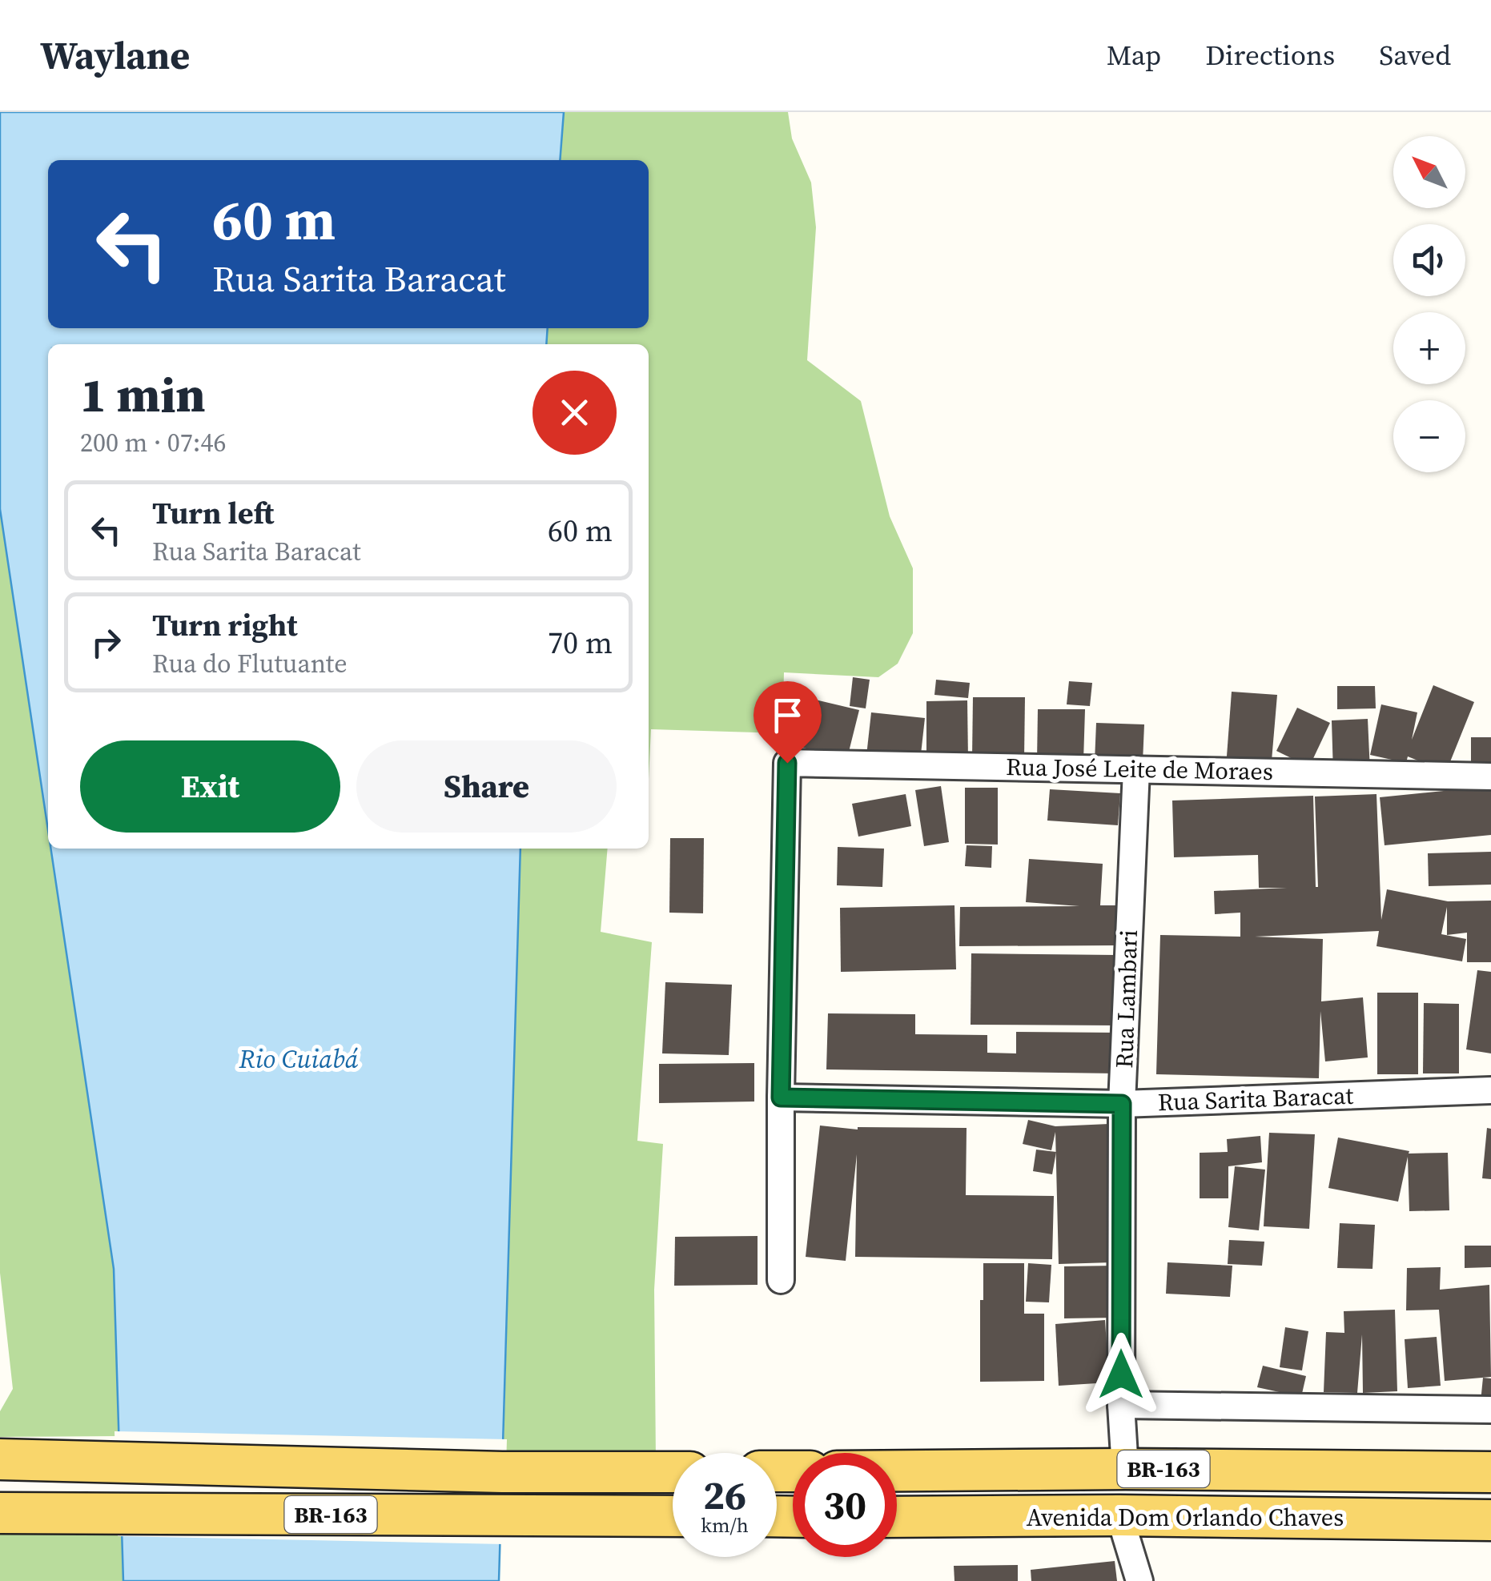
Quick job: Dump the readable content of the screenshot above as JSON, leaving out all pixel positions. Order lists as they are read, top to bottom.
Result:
{
  "streets": {
    "main road": ["BR-163", "Avenida Dom Orlando Chaves"],
    "street": ["Rua José Leite de Moraes", "Rua Lambari", "Rua Sarita Baracat"]
  },
  "crossings": [
    ["Rua José Leite de Moraes", "Rua Lambari"],
    ["Rua José Leite de Moraes", "Rua Sarita Baracat"],
    ["Rua Lambari", "Rua Sarita Baracat"],
    ["Rua Lambari", "Avenida Dom Orlando Chaves"],
    ["BR-163", "Avenida Dom Orlando Chaves"]
  ],
  "water": ["Rio Cuiabá"],
  "north": "top left",
  "page": {
    "header": "Waylane",
    "nav": ["Map", "Directions", "Saved"],
    "map_buttons": ["+", "−"],
    "turn": ["60 m", "Rua Sarita Baracat"],
    "heading": ["1 min", "200 m · 07:46"],
    "list": [
      {
        "name": "Turn left",
        "note": "Rua Sarita Baracat",
        "value": "60 m"
      },
      {
        "name": "Turn right",
        "note": "Rua do Flutuante",
        "value": "70 m"
      }
    ],
    "buttons": ["Exit", "Share"],
    "speed": "26 km/h",
    "limit": "30"
  }
}
